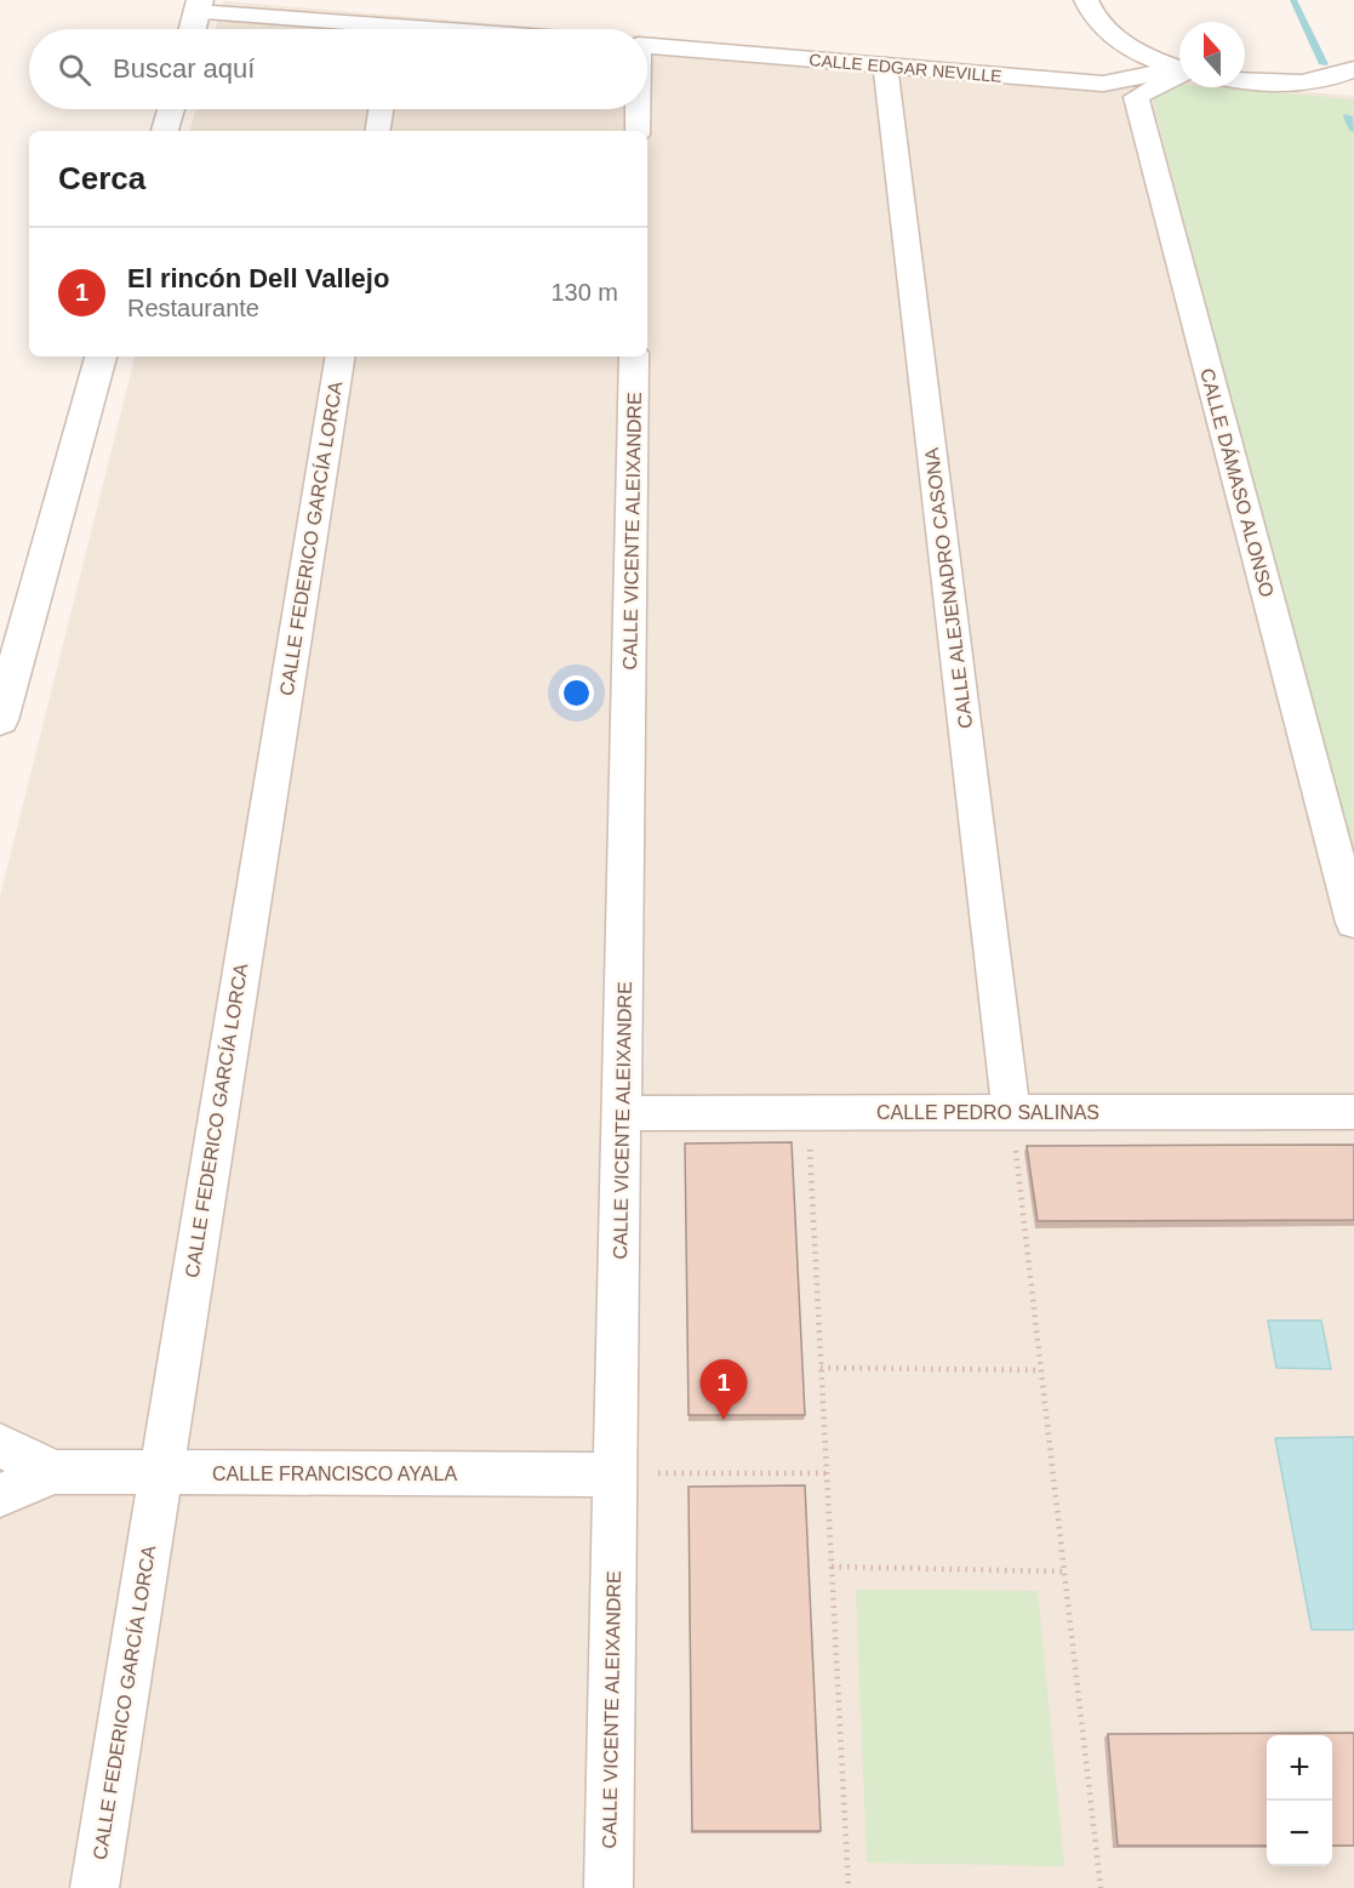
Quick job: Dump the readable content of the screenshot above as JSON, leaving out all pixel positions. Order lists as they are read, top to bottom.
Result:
{
  "streets": {
    "street": [
      "CALLE EDGAR NEVILLE",
      "CALLE DÁMASO ALONSO",
      "CALLE VICENTE ALEIXANDRE",
      "CALLE FEDERICO GARCÍA LORCA",
      "CALLE ALEJENADRO CASONA",
      "CALLE PEDRO SALINAS",
      "CALLE FRANCISCO AYALA"
    ]
  },
  "crossings": [
    ["CALLE EDGAR NEVILLE", "CALLE ALEJENADRO CASONA"],
    ["CALLE VICENTE ALEIXANDRE", "CALLE PEDRO SALINAS"],
    ["CALLE VICENTE ALEIXANDRE", "CALLE FRANCISCO AYALA"],
    ["CALLE FEDERICO GARCÍA LORCA", "CALLE FRANCISCO AYALA"],
    ["CALLE ALEJENADRO CASONA", "CALLE PEDRO SALINAS"]
  ],
  "north": "top",
  "page": {
    "search": "Buscar aquí",
    "heading": "Cerca",
    "list": [
      {
        "mark": "1",
        "name": "El rincón Dell Vallejo",
        "note": "Restaurante",
        "value": "130 m"
      }
    ],
    "pins": "1",
    "map_buttons": ["+", "−"]
  }
}
